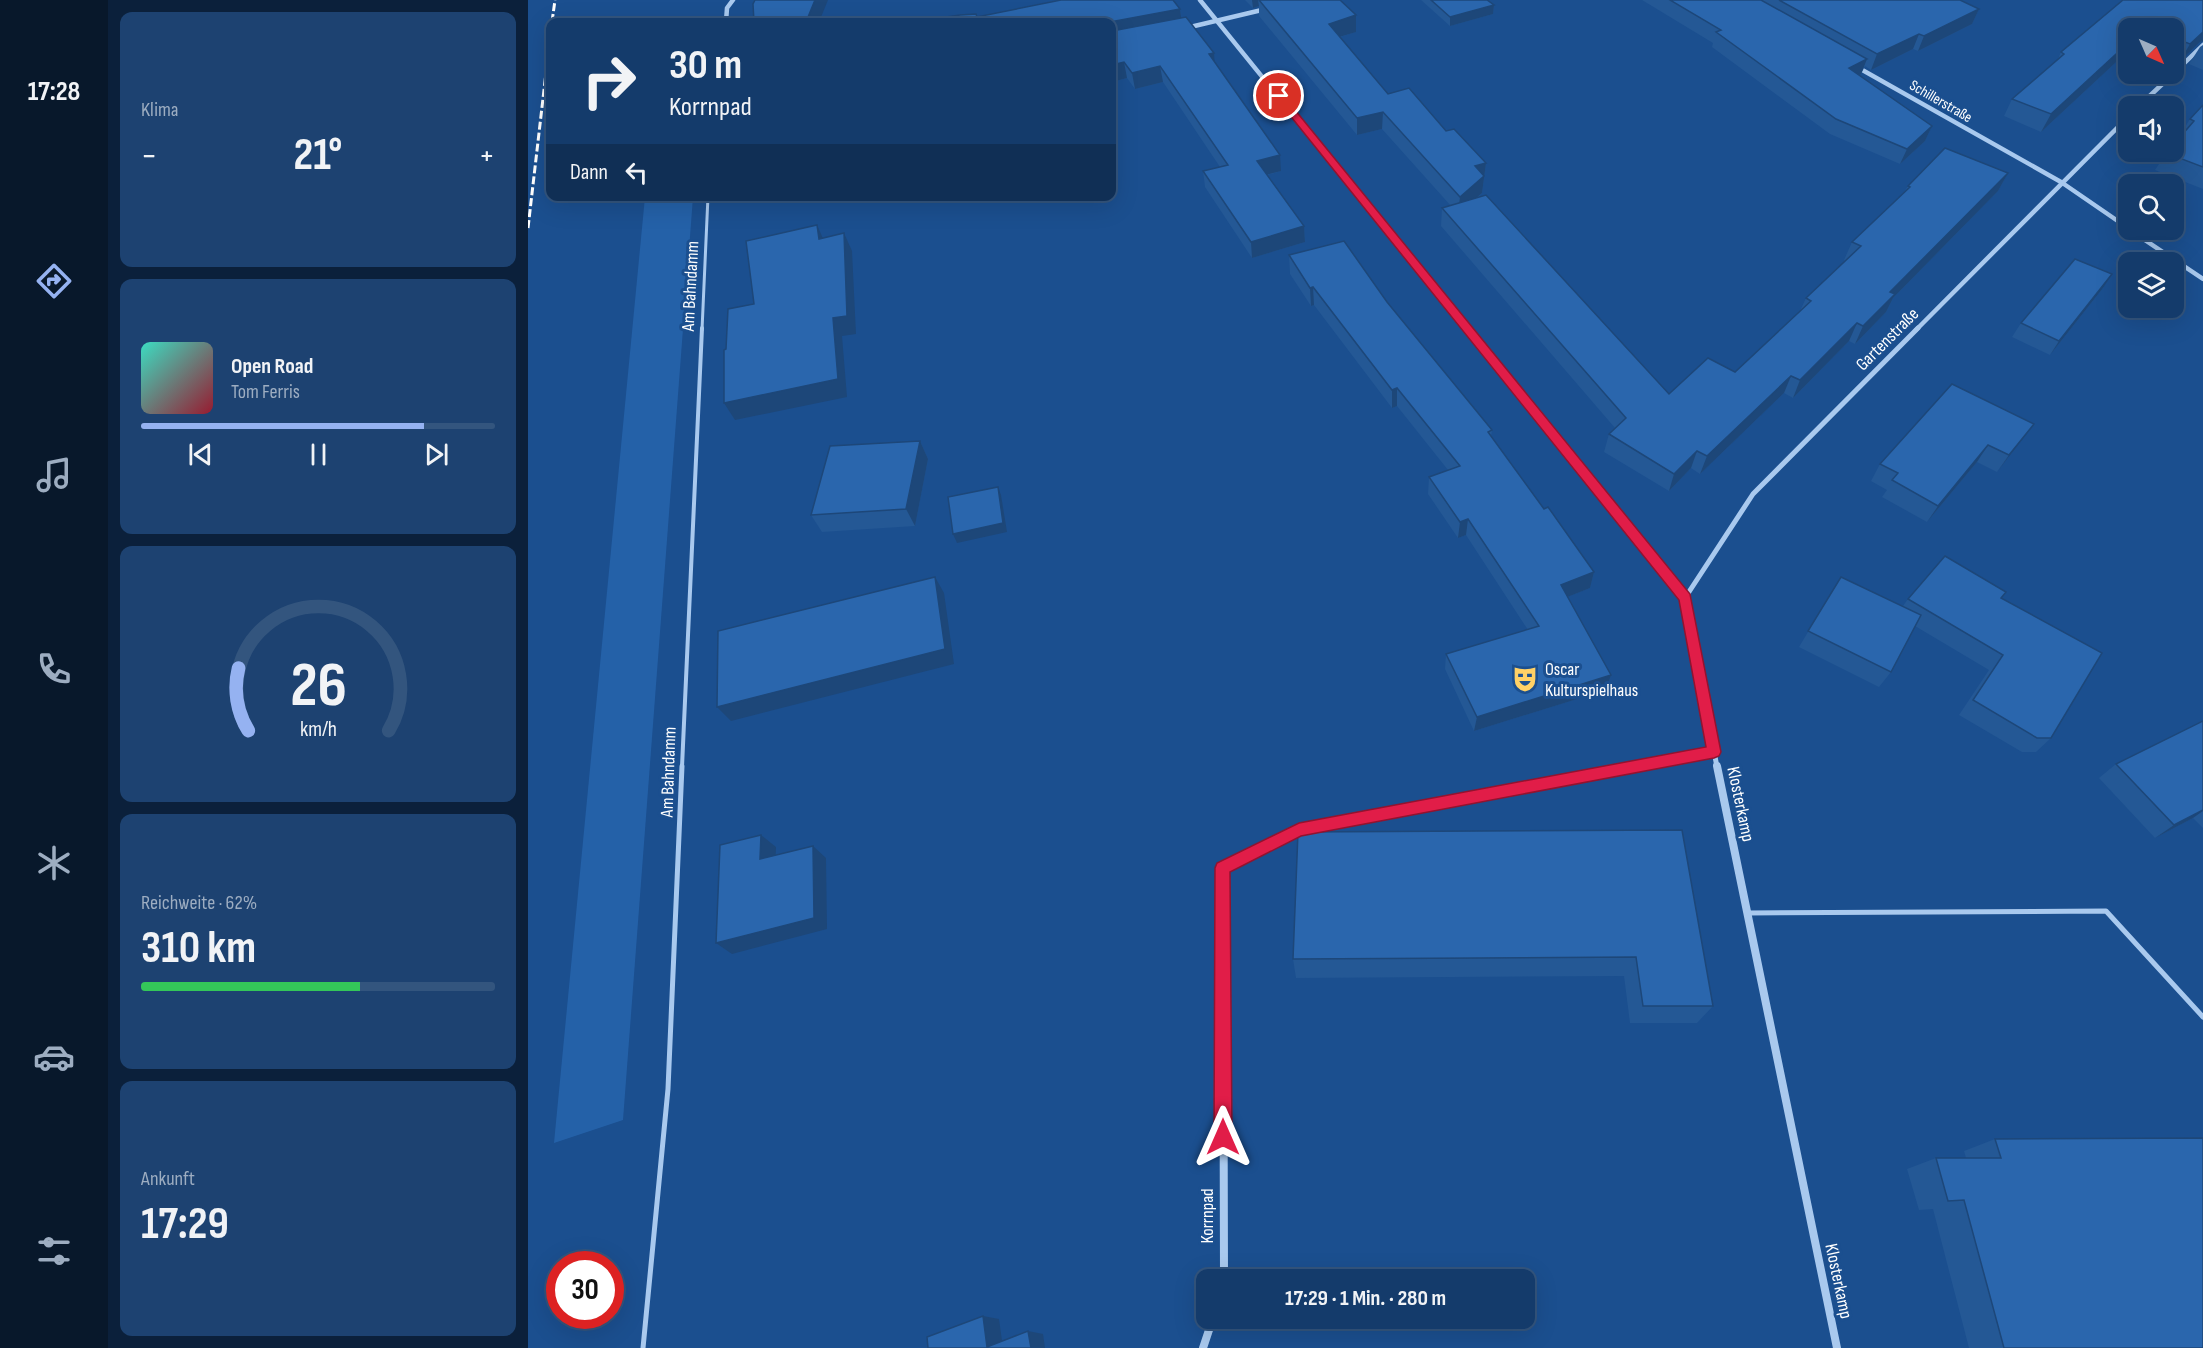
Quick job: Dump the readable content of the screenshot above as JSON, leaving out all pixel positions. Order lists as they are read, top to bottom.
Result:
{
  "streets": {
    "street": [
      "Schillerstraße",
      "Gartenstraße",
      "Klosterkamp",
      "Korrnpad"
    ],
    "lane": ["Am Bahndamm"]
  },
  "crossings": [
    ["Schillerstraße", "Gartenstraße"],
    ["Gartenstraße", "Klosterkamp"],
    ["Klosterkamp", "Korrnpad"]
  ],
  "places": {
    "theatre": ["Oscar Kulturspielhaus"]
  },
  "north": "bottom right",
  "page": {
    "tabs": "17:28",
    "tile": [
      "Klima",
      ["Reichweite · 62%", "310 km"],
      ["Ankunft", "17:29"]
    ],
    "turn": ["30 m", "Korrnpad"],
    "heat": ["−", "21°", "+"],
    "then": "Dann",
    "song": ["Open Road", "Tom Ferris"],
    "limit": "30",
    "trip": "17:29 · 1 Min. · 280 m",
    "gauge": ["26", "km/h"]
  }
}
